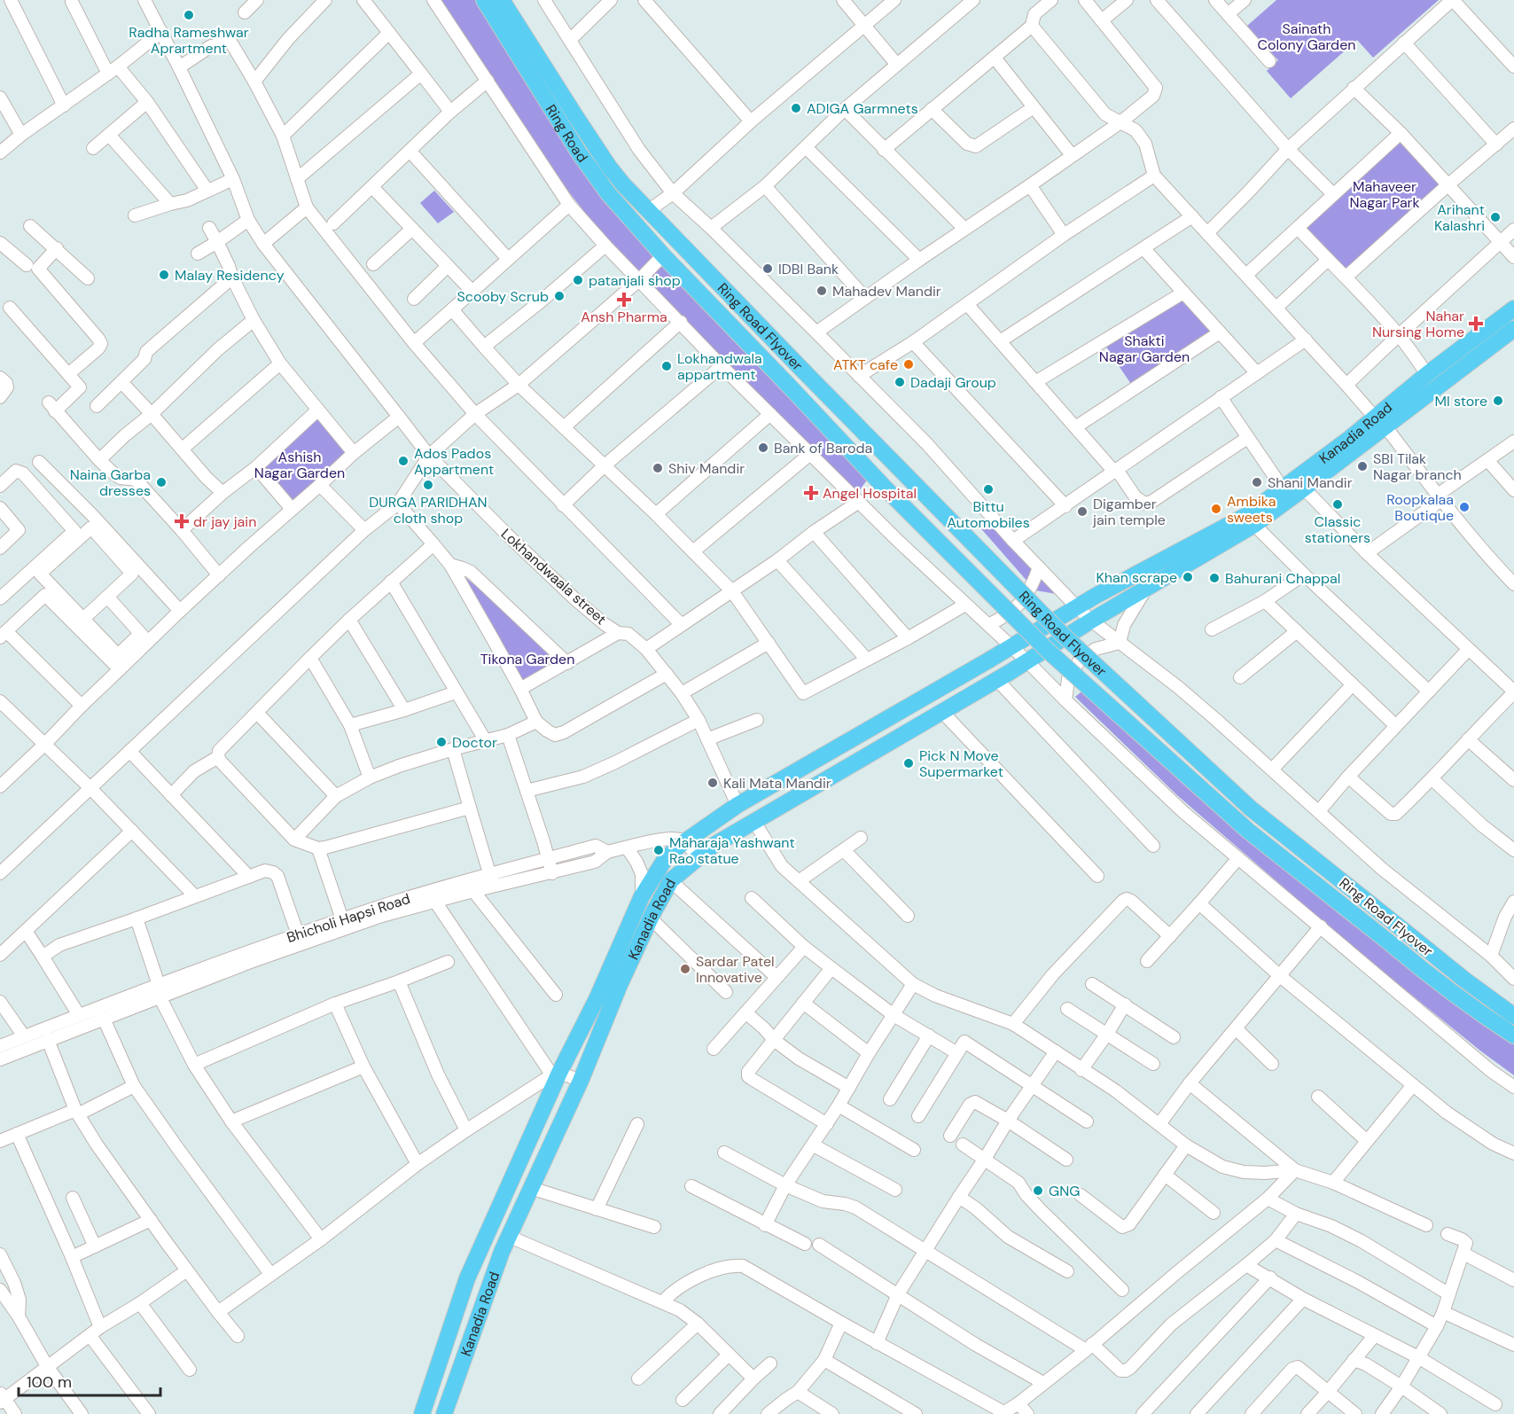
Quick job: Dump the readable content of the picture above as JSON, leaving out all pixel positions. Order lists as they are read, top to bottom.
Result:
{
  "streets": {
    "main road": ["Ring Road", "Ring Road Flyover", "Kanadia Road"],
    "street": ["Lokhandwaala street", "Bhicholi Hapsi Road"]
  },
  "crossings": [
    ["Ring Road", "Ring Road Flyover"],
    ["Kanadia Road", "Lokhandwaala street"],
    ["Kanadia Road", "Bhicholi Hapsi Road"]
  ],
  "parks": [
    "Sainath Colony Garden",
    "Mahaveer Nagar Park",
    "Shakti Nagar Garden",
    "Ashish Nagar Garden",
    "Tikona Garden"
  ],
  "places": {
    "other": [
      "Radha Rameshwar Aprartment",
      "ADIGA Garmnets",
      "Arihant Kalashri",
      "IDBI Bank",
      "Malay Residency",
      "patanjali shop",
      "Mahadev Mandir",
      "Scooby Scrub",
      "ATKT cafe",
      "Lokhandwala appartment",
      "Dadaji Group",
      "MI store",
      "Bank of Baroda",
      "Ados Pados Appartment",
      "SBI Tilak Nagar branch",
      "Shiv Mandir",
      "Naina Garba dresses",
      "Shani Mandir",
      "DURGA PARIDHAN cloth shop",
      "Bittu Automobiles",
      "Classic stationers",
      "Roopkalaa Boutique",
      "Ambika sweets",
      "Digamber jain temple",
      "Khan scrape",
      "Bahurani Chappal",
      "Doctor",
      "Pick N Move Supermarket",
      "Kali Mata Mandir",
      "Maharaja Yashwant Rao statue",
      "Sardar Patel Innovative",
      "GNG"
    ],
    "health": [
      "Ansh Pharma",
      "Nahar Nursing Home",
      "Angel Hospital",
      "dr jay jain"
    ]
  },
  "scale_bar": "100 m"
}
